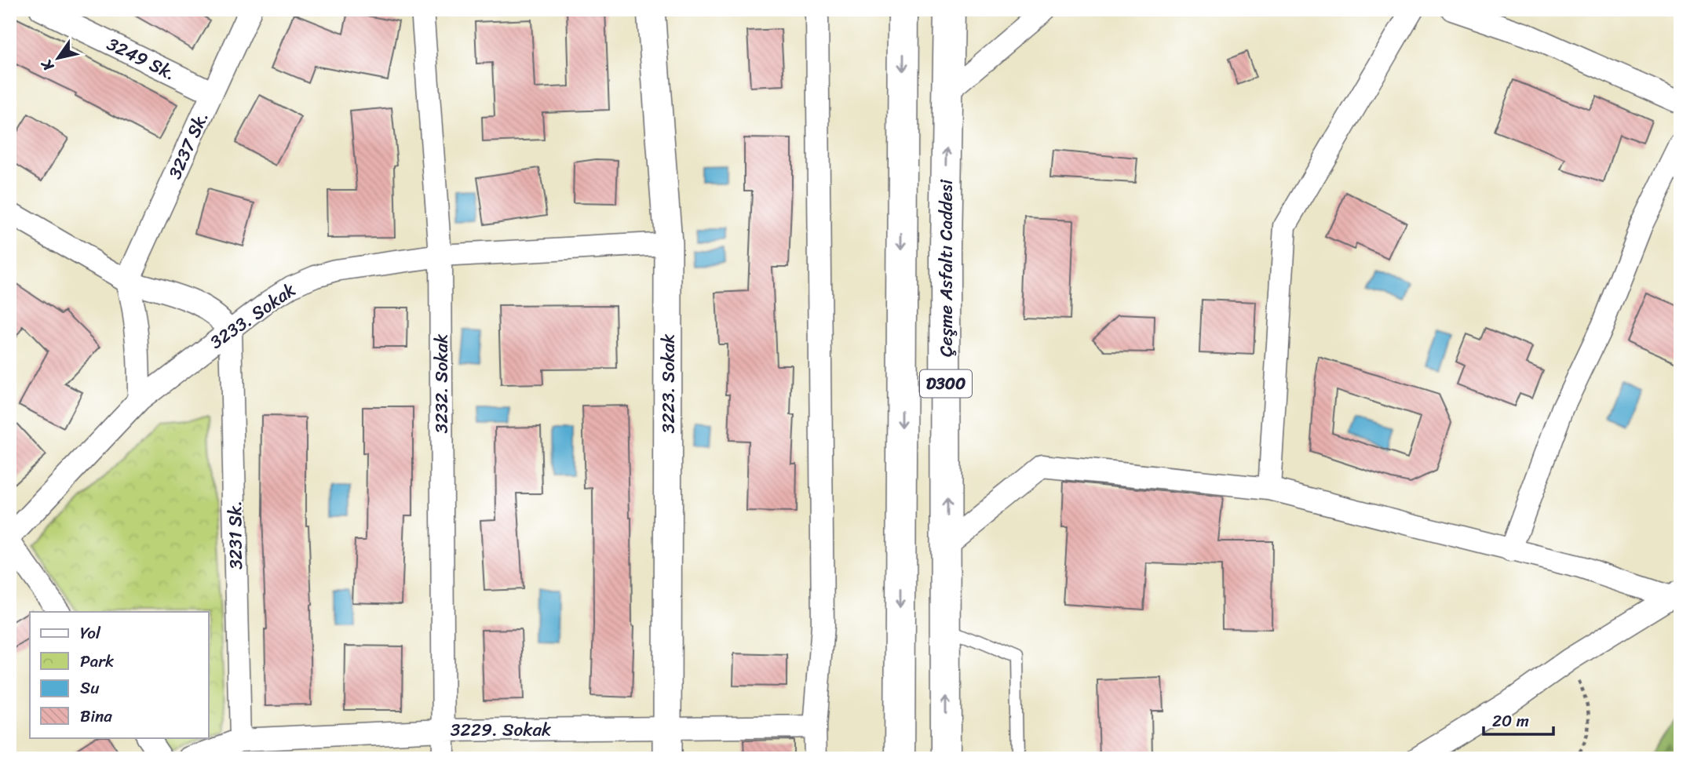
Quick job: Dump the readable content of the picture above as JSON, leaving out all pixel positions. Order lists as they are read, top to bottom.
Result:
{
  "streets": {
    "highway": ["Çeşme Asfaltı Caddesi", "D300"],
    "street": [
      "3249 Sk.",
      "3237 Sk.",
      "3233. Sokak",
      "3232. Sokak",
      "3223. Sokak",
      "3231 Sk.",
      "3229. Sokak"
    ]
  },
  "crossings": [
    ["3249 Sk.", "3237 Sk."],
    ["3233. Sokak", "3232. Sokak"],
    ["3233. Sokak", "3223. Sokak"],
    ["3233. Sokak", "3231 Sk."],
    ["3232. Sokak", "3229. Sokak"],
    ["3223. Sokak", "3229. Sokak"],
    ["3231 Sk.", "3229. Sokak"]
  ],
  "legend": [
    "Yol",
    "Park",
    "Su",
    "Bina"
  ],
  "scale_bar": "20 m",
  "north": "bottom left"
}
